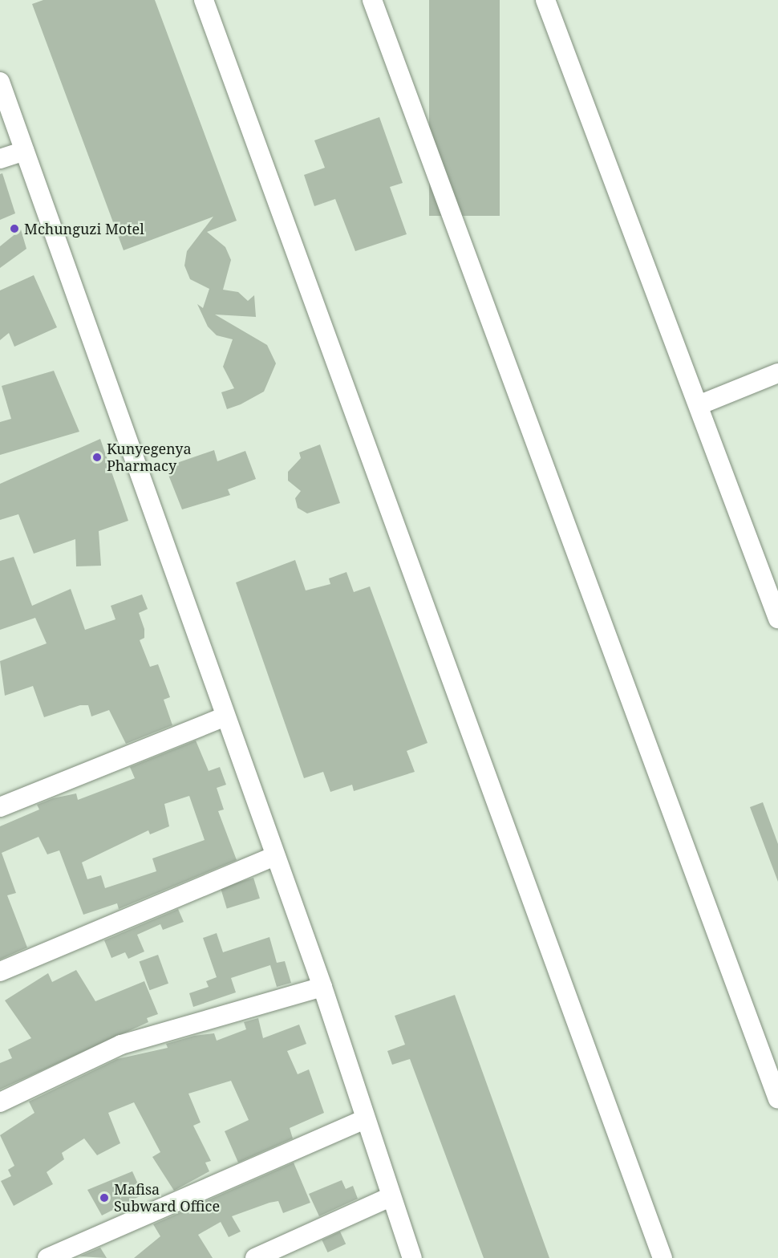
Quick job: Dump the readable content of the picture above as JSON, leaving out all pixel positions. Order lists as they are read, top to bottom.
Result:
{
  "places": ["Mchunguzi Motel", "Kunyegenya Pharmacy", "Mafisa Subward Office"]
}
